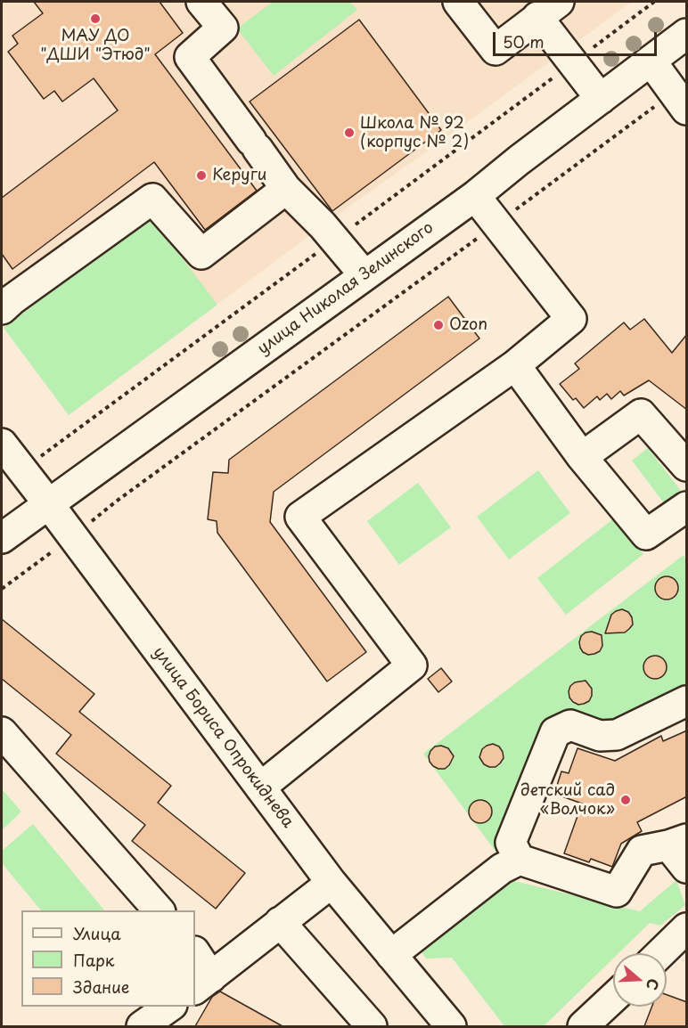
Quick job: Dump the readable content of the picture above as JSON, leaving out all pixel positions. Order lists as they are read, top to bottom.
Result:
{
  "streets": {
    "street": ["улица Николая Зелинского", "улица Бориса Опрокиднева"]
  },
  "crossings": [
    ["улица Николая Зелинского", "улица Бориса Опрокиднева"]
  ],
  "places": [
    "МАУ ДО \"ДШИ \"Этюд\"",
    "Школа № 92 (корпус № 2)",
    "Керуги",
    "Ozon",
    "детский сад «Волчок»"
  ],
  "legend": ["Улица", "Парк", "Здание"],
  "scale_bar": "50 m",
  "north": "right"
}
